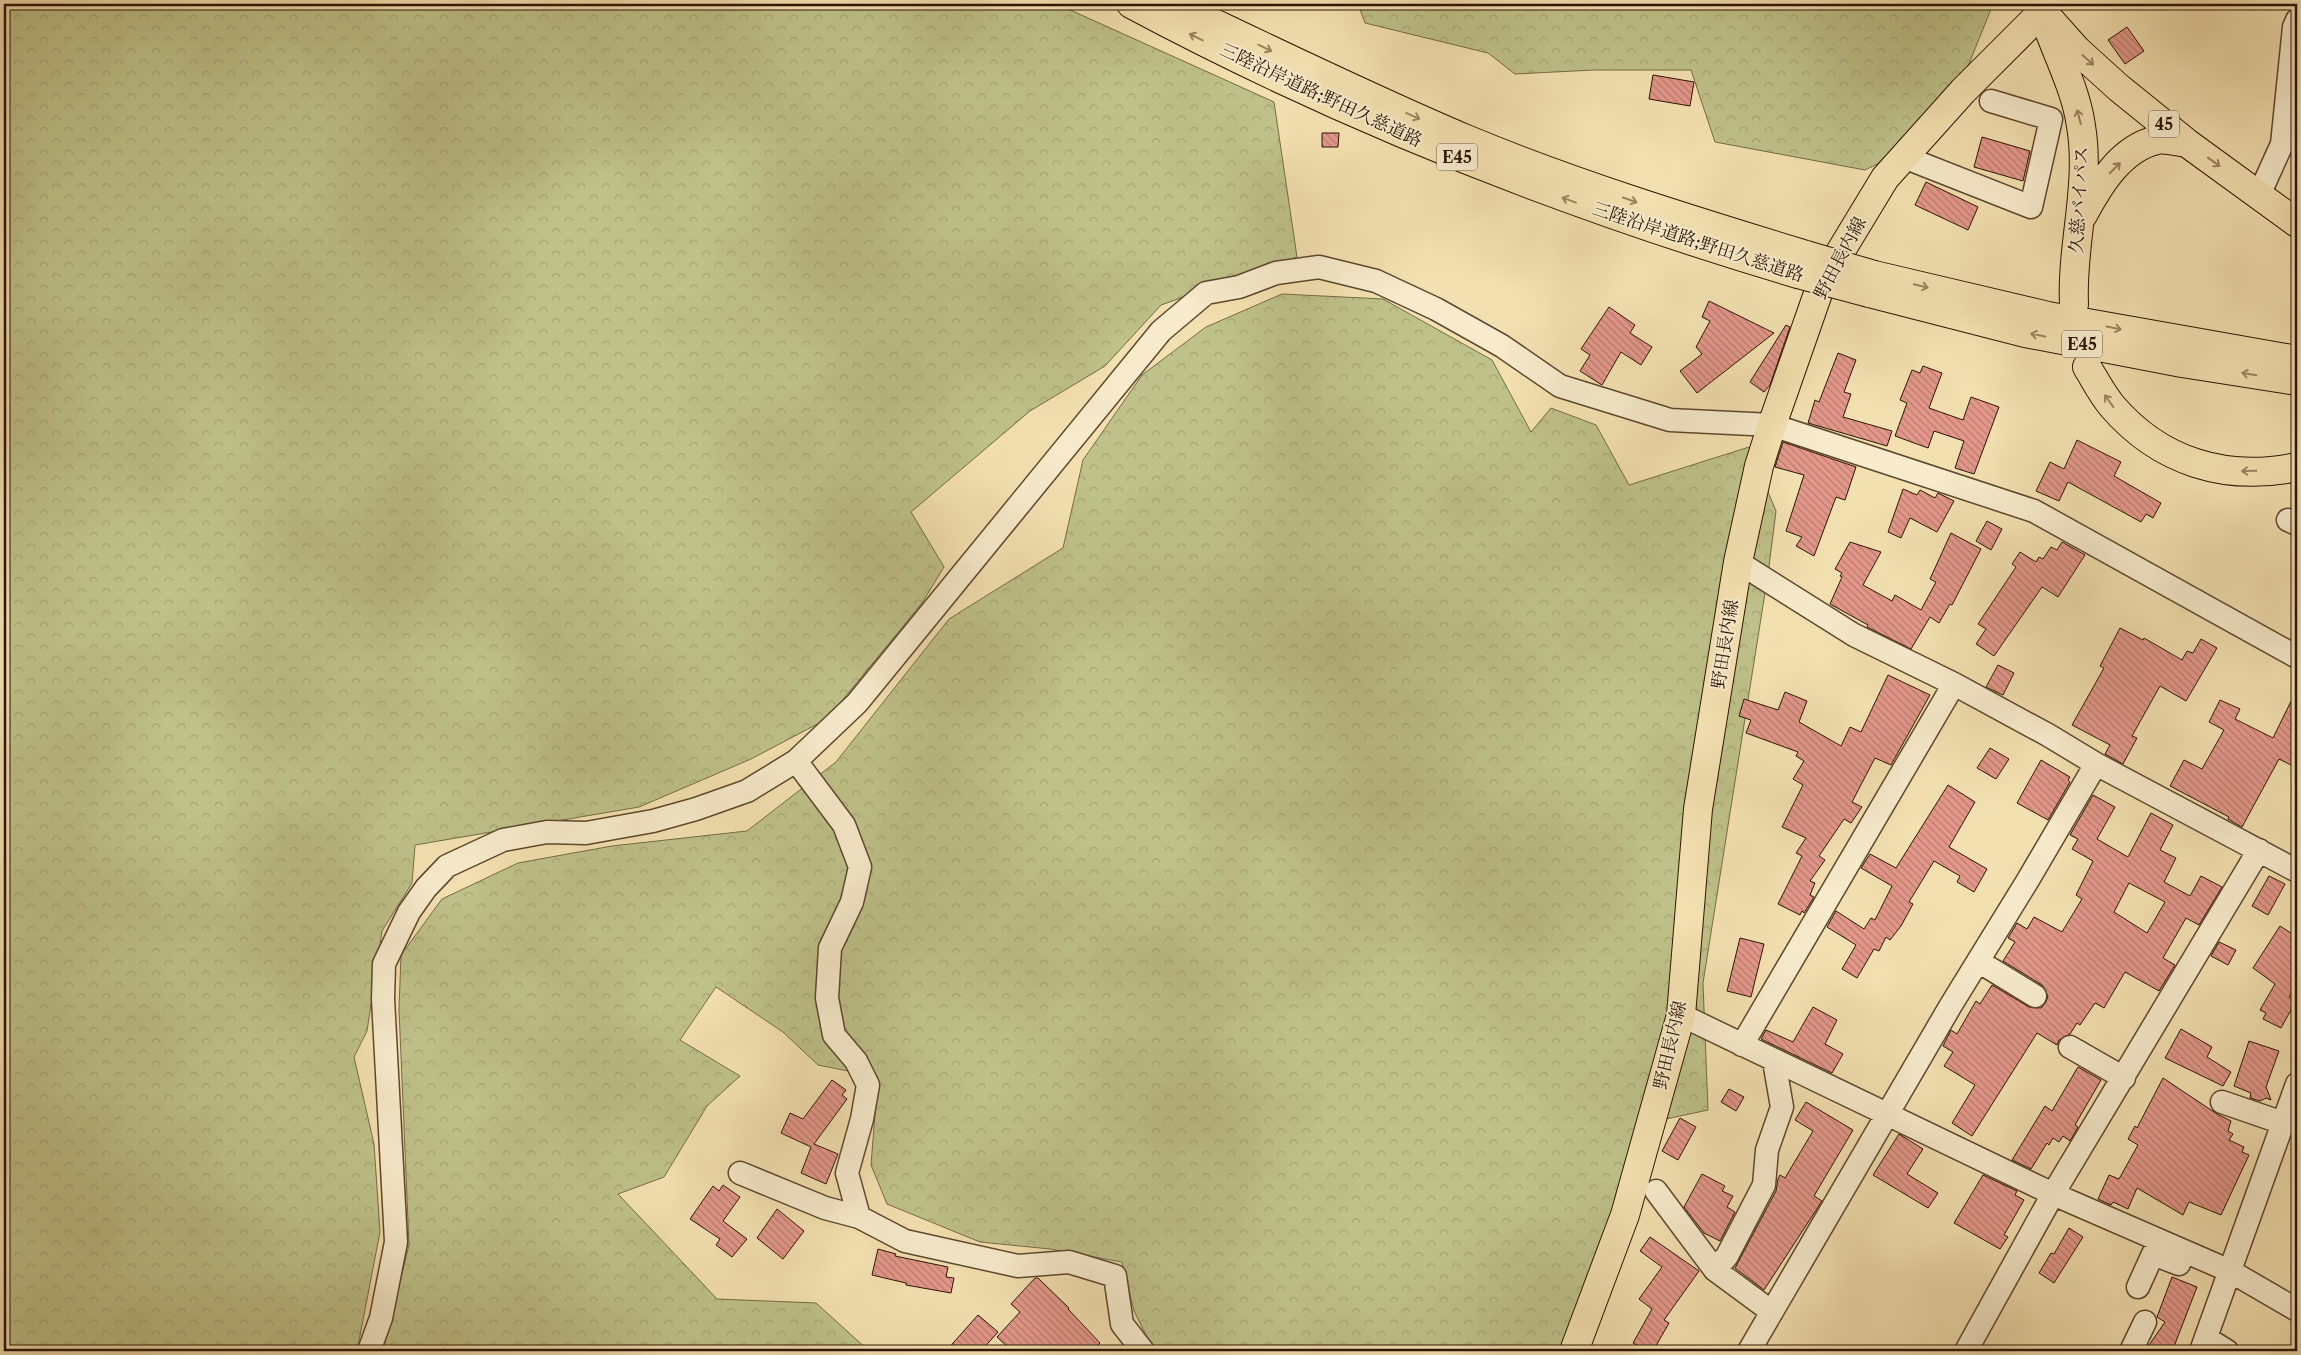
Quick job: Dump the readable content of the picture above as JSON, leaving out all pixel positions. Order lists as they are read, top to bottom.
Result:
{
  "streets": {
    "main road": [
      "三陸沿岸道路;野田久慈道路",
      "45",
      "E45",
      "久慈バイパス",
      "野田長内線"
    ]
  },
  "crossings": [
    ["45", "久慈バイパス"],
    ["45", "野田長内線"],
    ["久慈バイパス", "野田長内線"]
  ],
  "one_way": ["久慈バイパス"]
}
